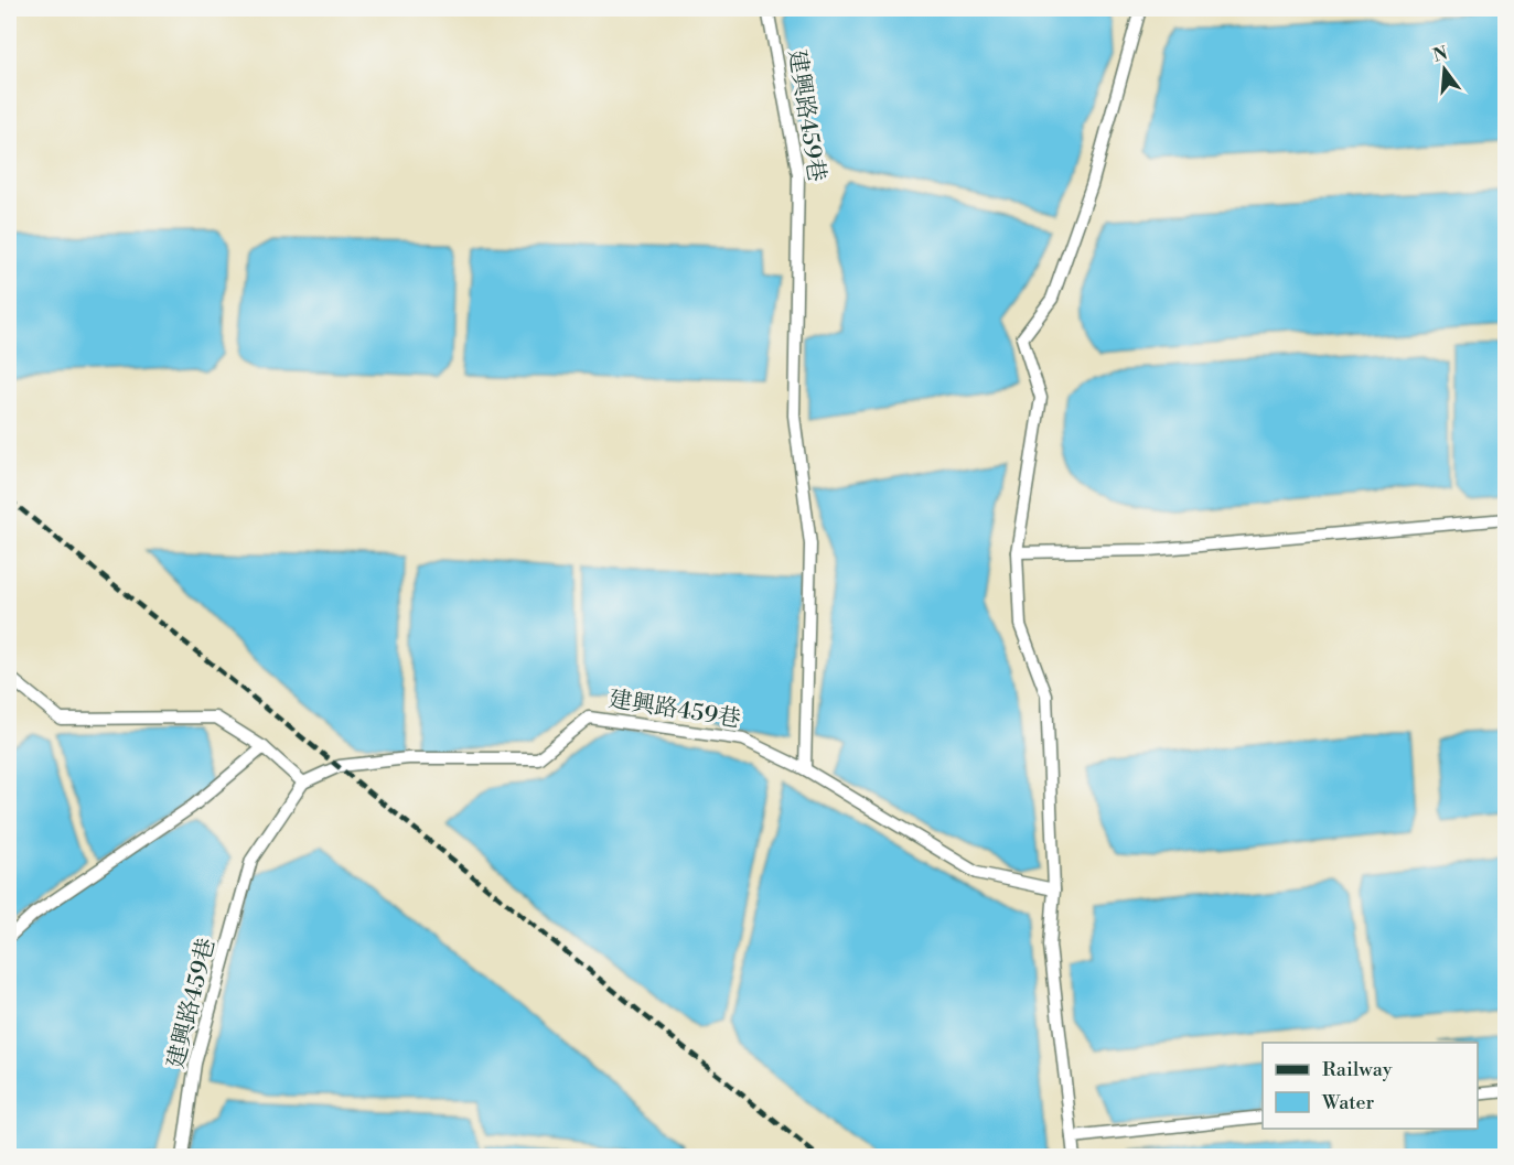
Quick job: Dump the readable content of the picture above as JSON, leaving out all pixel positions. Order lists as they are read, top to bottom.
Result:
{
  "streets": {
    "lane": ["建興路459巷"]
  },
  "legend": ["Railway", "Water"],
  "north": "top"
}
